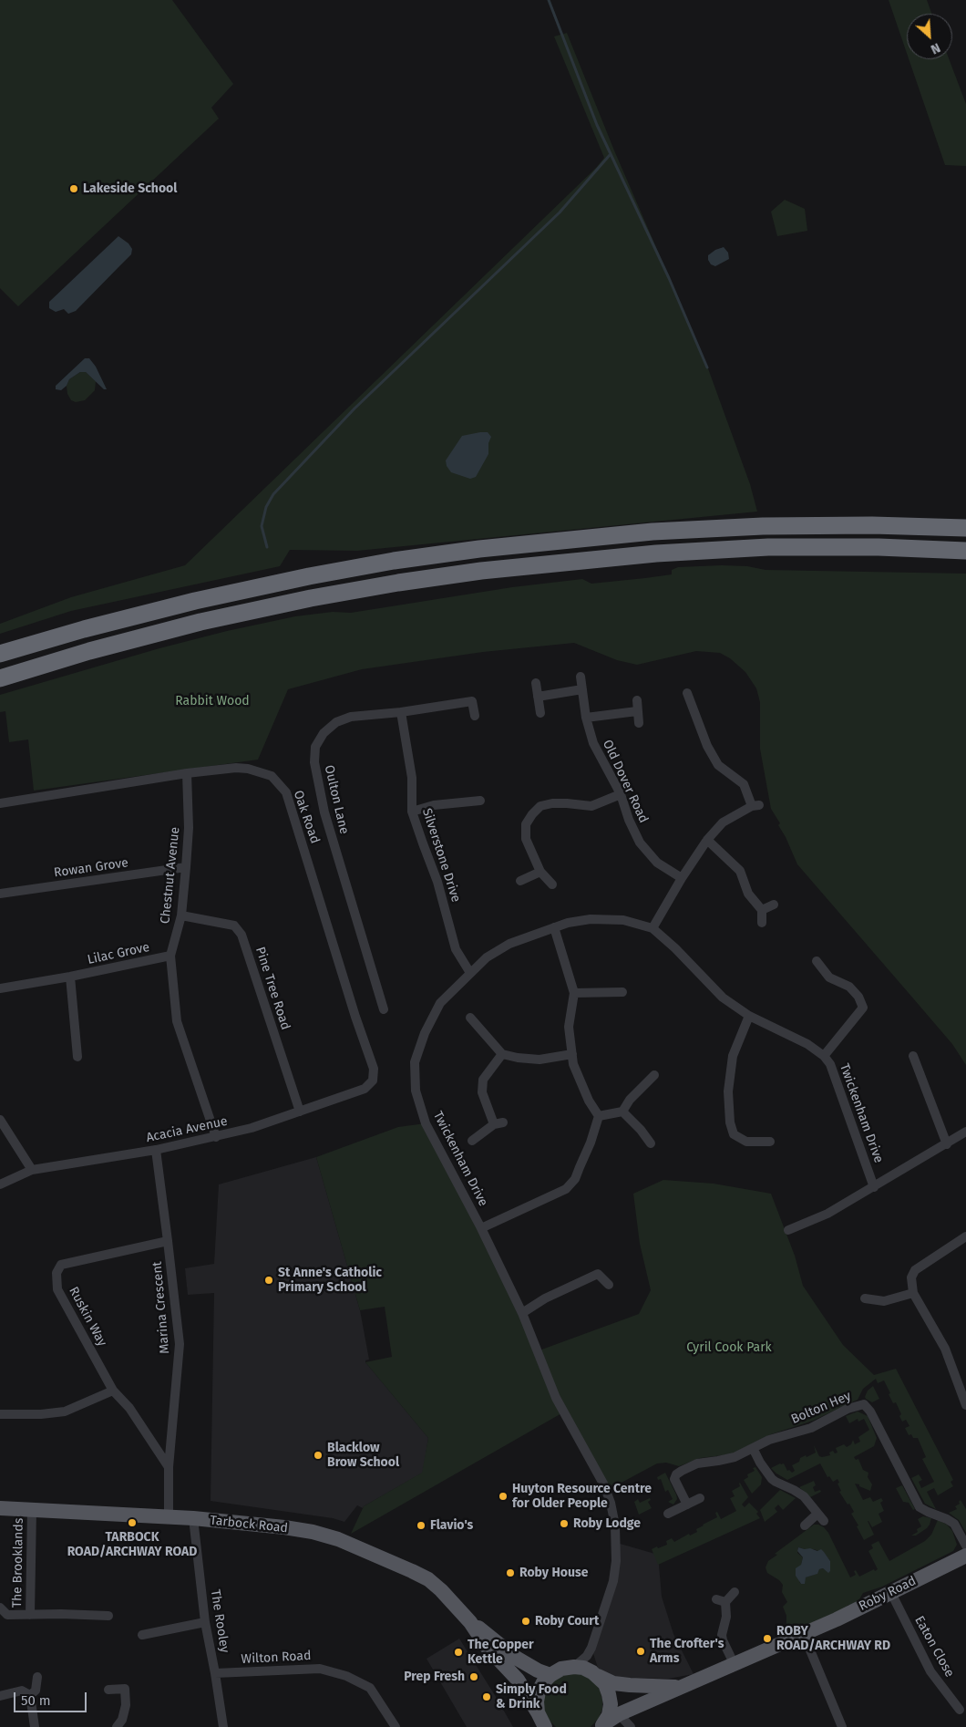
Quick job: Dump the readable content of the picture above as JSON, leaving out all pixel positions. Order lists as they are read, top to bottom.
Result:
{
  "streets": {
    "main road": ["Tarbock Road", "Roby Road"],
    "street": [
      "Old Dover Road",
      "Oulton Lane",
      "Oak Road",
      "Silverstone Drive",
      "Rowan Grove",
      "Chestnut Avenue",
      "Lilac Grove",
      "Pine Tree Road",
      "Twickenham Drive",
      "Acacia Avenue",
      "Marina Crescent",
      "Ruskin Way",
      "Bolton Hey",
      "The Brooklands",
      "The Rooley",
      "Eaton Close",
      "Wilton Road"
    ]
  },
  "crossings": [
    ["Oulton Lane", "Silverstone Drive"],
    ["Oak Road", "Chestnut Avenue"],
    ["Oak Road", "Acacia Avenue"],
    ["Silverstone Drive", "Twickenham Drive"],
    ["Rowan Grove", "Chestnut Avenue"],
    ["Chestnut Avenue", "Lilac Grove"],
    ["Chestnut Avenue", "Pine Tree Road"],
    ["Chestnut Avenue", "Acacia Avenue"],
    ["Pine Tree Road", "Acacia Avenue"],
    ["Twickenham Drive", "Roby Road"],
    ["Acacia Avenue", "Marina Crescent"],
    ["Marina Crescent", "Ruskin Way"],
    ["Marina Crescent", "Tarbock Road"],
    ["Tarbock Road", "The Brooklands"],
    ["Tarbock Road", "The Rooley"],
    ["Roby Road", "Eaton Close"],
    ["The Rooley", "Wilton Road"]
  ],
  "parks": ["Rabbit Wood", "Cyril Cook Park"],
  "places": [
    "Lakeside School",
    "St Anne's Catholic Primary School",
    "Blacklow Brow School",
    "Huyton Resource Centre for Older People",
    "TARBOCK ROAD/ARCHWAY ROAD",
    "Roby Lodge",
    "Flavio's",
    "Roby House",
    "Roby Court",
    "ROBY ROAD/ARCHWAY RD",
    "The Crofter's Arms",
    "The Copper Kettle",
    "Prep Fresh",
    "Simply Food & Drink"
  ],
  "scale_bar": "50 m",
  "north": "bottom right"
}
